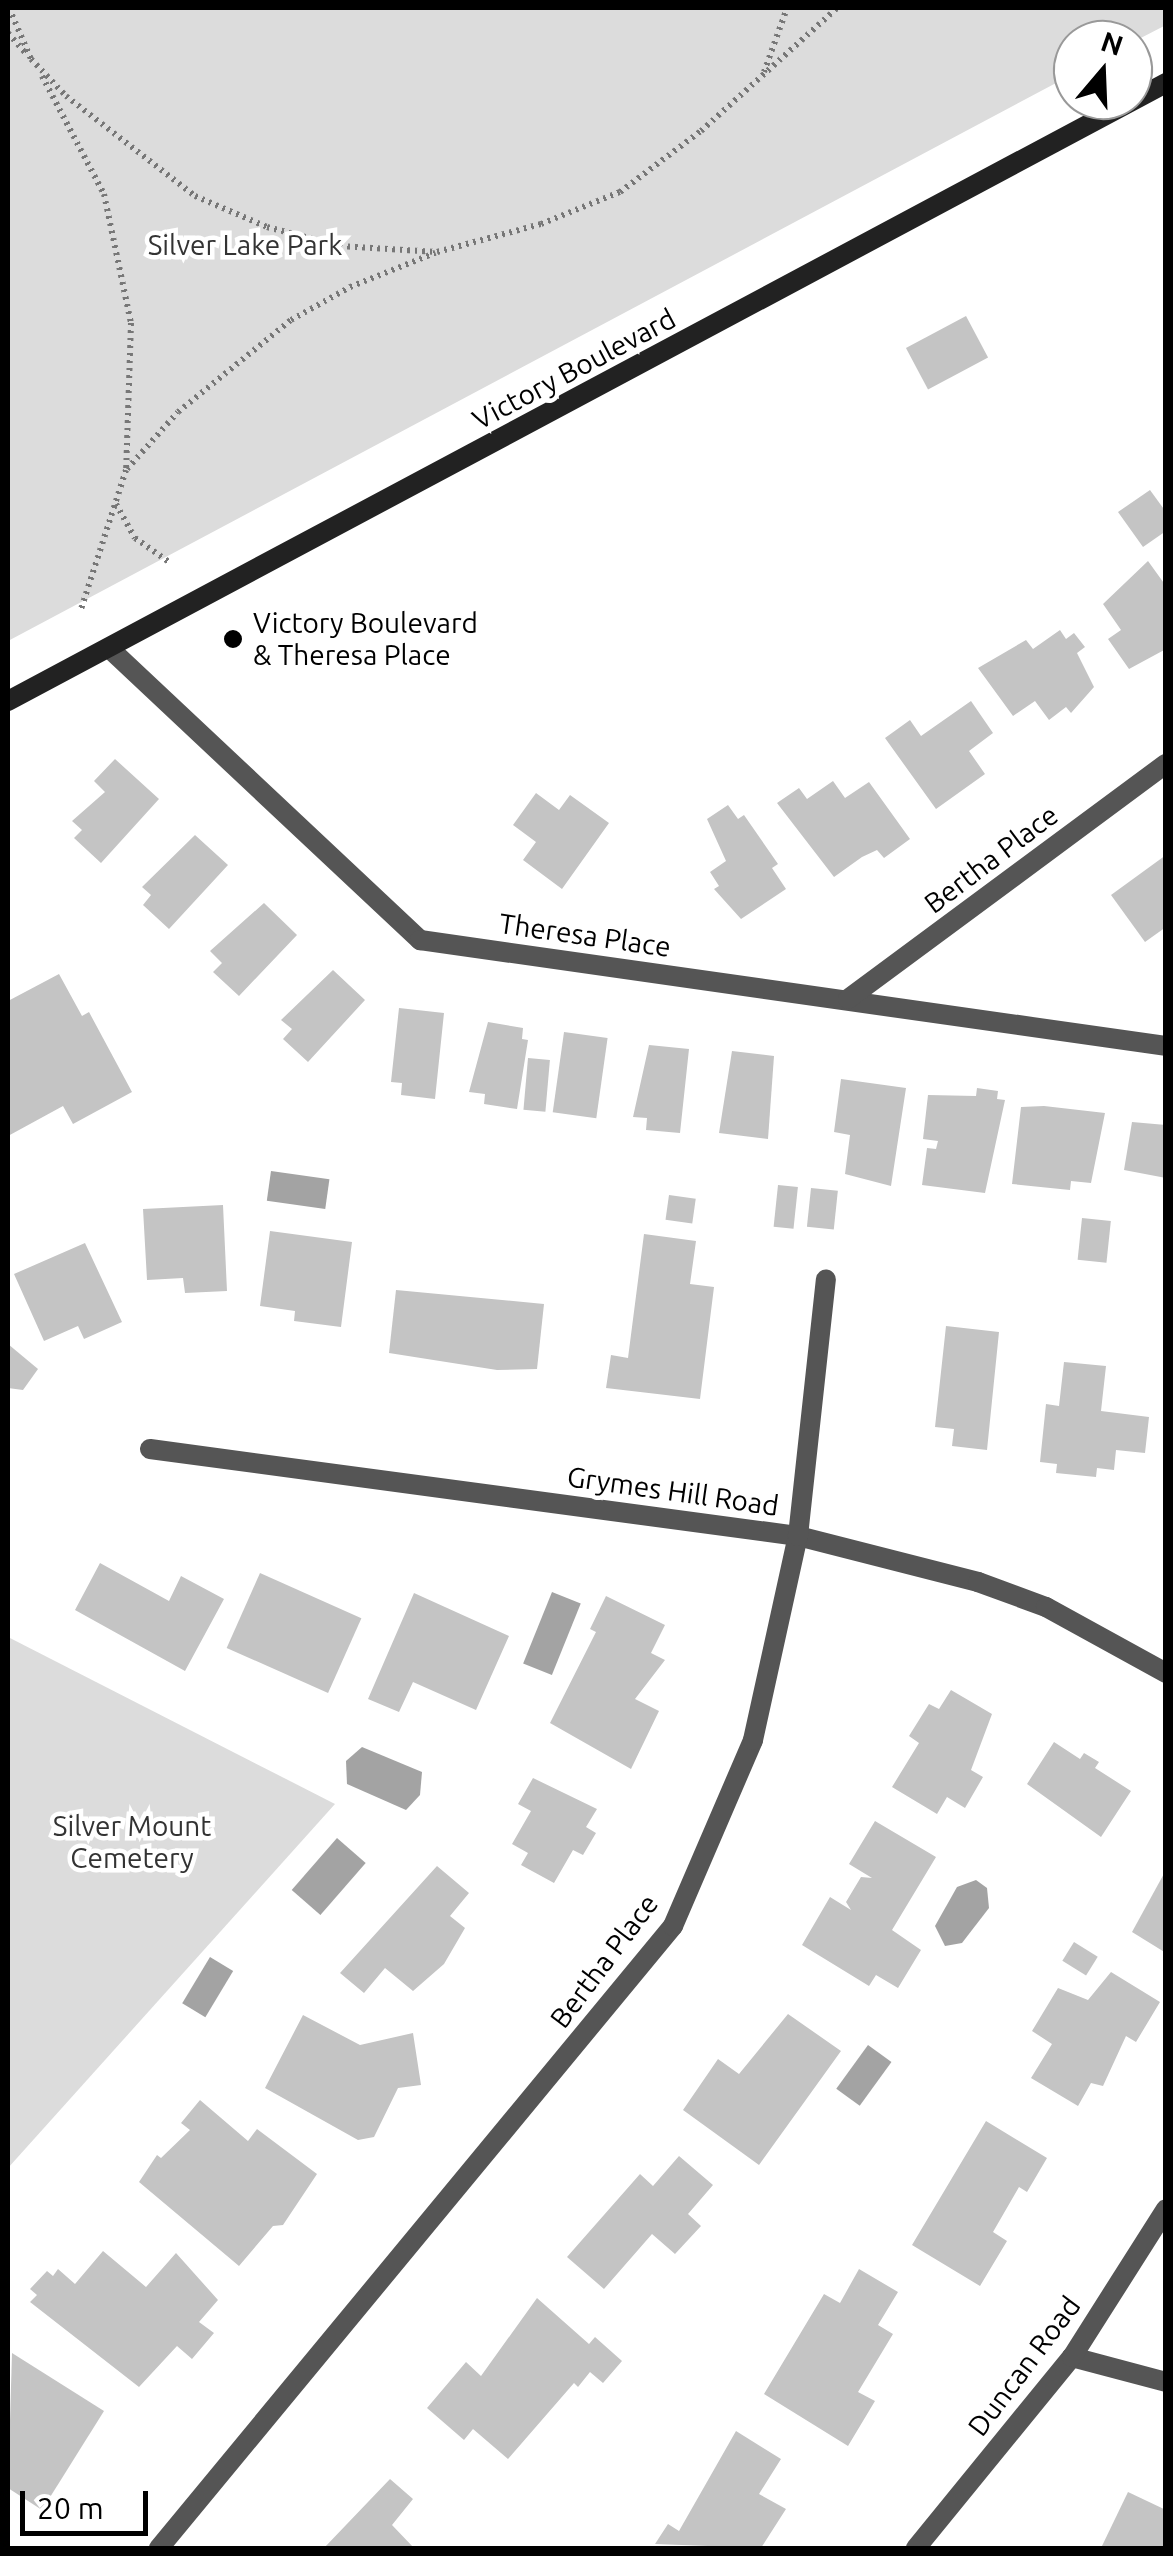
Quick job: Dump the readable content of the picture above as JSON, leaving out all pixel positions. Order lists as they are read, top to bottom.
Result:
{
  "streets": {
    "main road": ["Victory Boulevard"],
    "street": [
      "Bertha Place",
      "Theresa Place",
      "Grymes Hill Road",
      "Duncan Road"
    ]
  },
  "crossings": [
    ["Victory Boulevard", "Theresa Place"],
    ["Bertha Place", "Theresa Place"],
    ["Bertha Place", "Grymes Hill Road"]
  ],
  "parks": ["Silver Lake Park", "Silver Mount Cemetery"],
  "places": ["Victory Boulevard & Theresa Place"],
  "scale_bar": "20 m",
  "north": "top"
}
